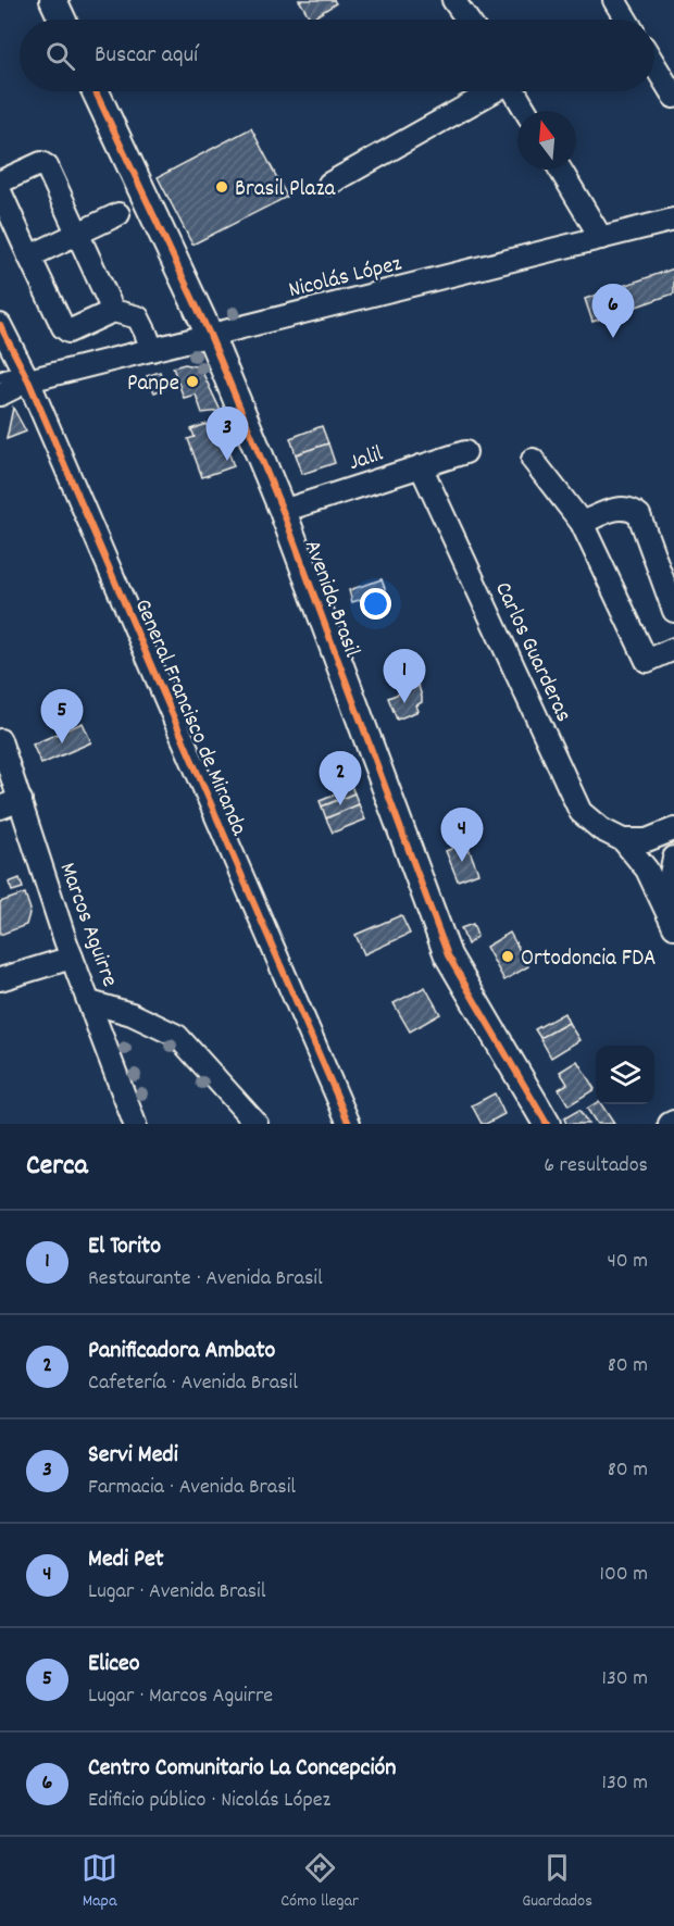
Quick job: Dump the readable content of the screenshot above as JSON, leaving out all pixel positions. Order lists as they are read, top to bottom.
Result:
{
  "streets": {
    "street": [
      "Nicolás López",
      "Jalil",
      "Avenida Brasil",
      "Carlos Guarderas",
      "General Francisco de Miranda",
      "Marcos Aguirre"
    ]
  },
  "crossings": [
    ["Nicolás López", "Avenida Brasil"],
    ["Nicolás López", "General Francisco de Miranda"],
    ["Jalil", "Avenida Brasil"],
    ["Jalil", "Carlos Guarderas"]
  ],
  "places": ["Brasil Plaza", "Panpe", "Ortodoncia FDA"],
  "north": "top",
  "page": {
    "search": "Buscar aquí",
    "pins": [
      "6",
      "3",
      "1",
      "5",
      "2",
      "4"
    ],
    "heading": ["Cerca", "6 resultados"],
    "list": [
      {
        "mark": "1",
        "name": "El Torito",
        "note": "Restaurante · Avenida Brasil",
        "value": "40 m"
      },
      {
        "mark": "2",
        "name": "Panificadora Ambato",
        "note": "Cafetería · Avenida Brasil",
        "value": "80 m"
      },
      {
        "mark": "3",
        "name": "Servi Medi",
        "note": "Farmacia · Avenida Brasil",
        "value": "80 m"
      },
      {
        "mark": "4",
        "name": "Medi Pet",
        "note": "Lugar · Avenida Brasil",
        "value": "100 m"
      },
      {
        "mark": "5",
        "name": "Eliceo",
        "note": "Lugar · Marcos Aguirre",
        "value": "130 m"
      },
      {
        "mark": "6",
        "name": "Centro Comunitario La Concepción",
        "note": "Edificio público · Nicolás López",
        "value": "130 m"
      }
    ],
    "nav": ["Mapa", "Cómo llegar", "Guardados"]
  }
}
